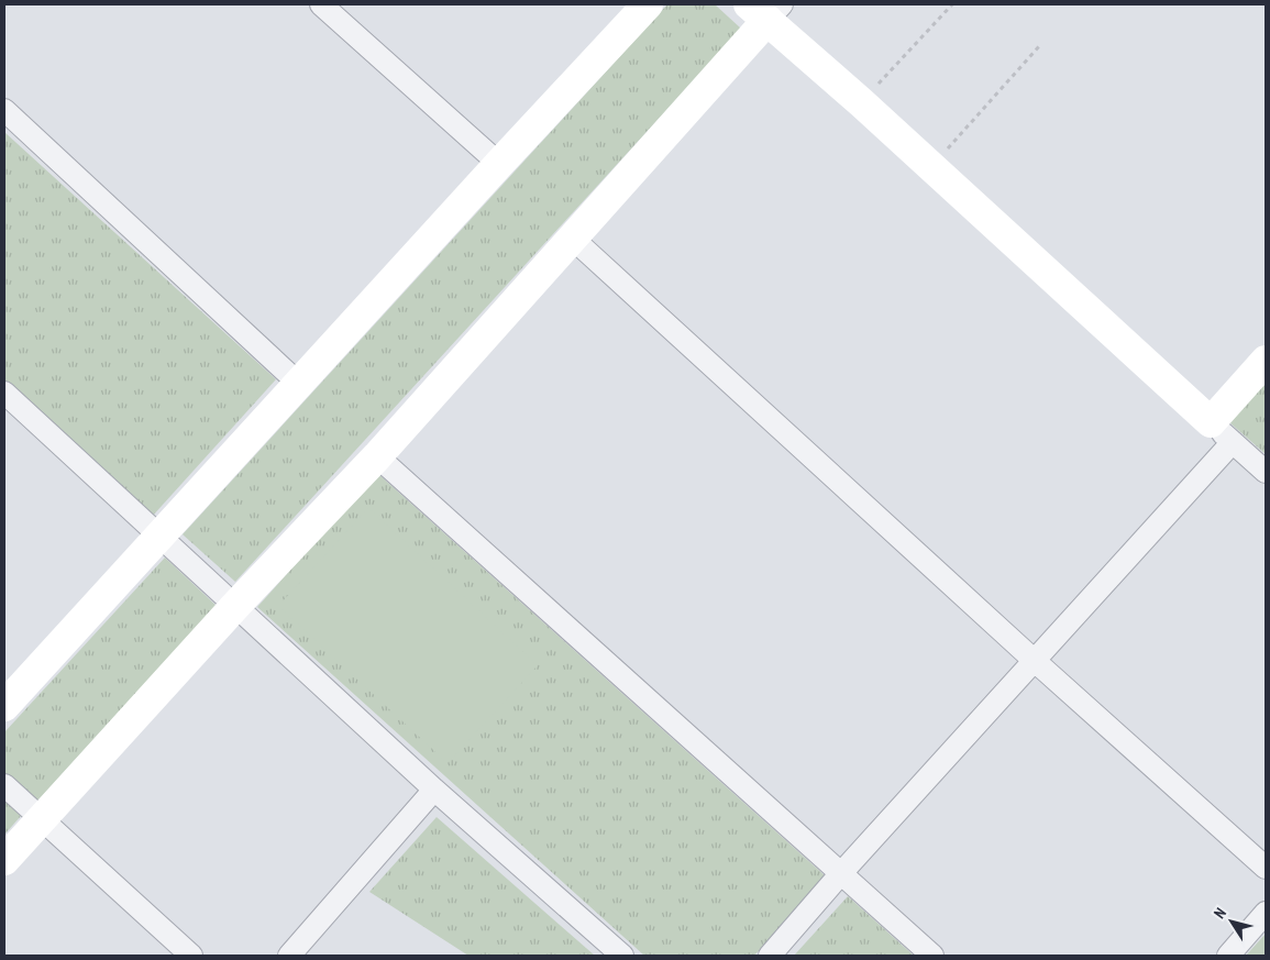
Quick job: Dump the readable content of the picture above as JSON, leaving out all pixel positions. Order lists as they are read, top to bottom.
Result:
{
  "north": "top left"
}
